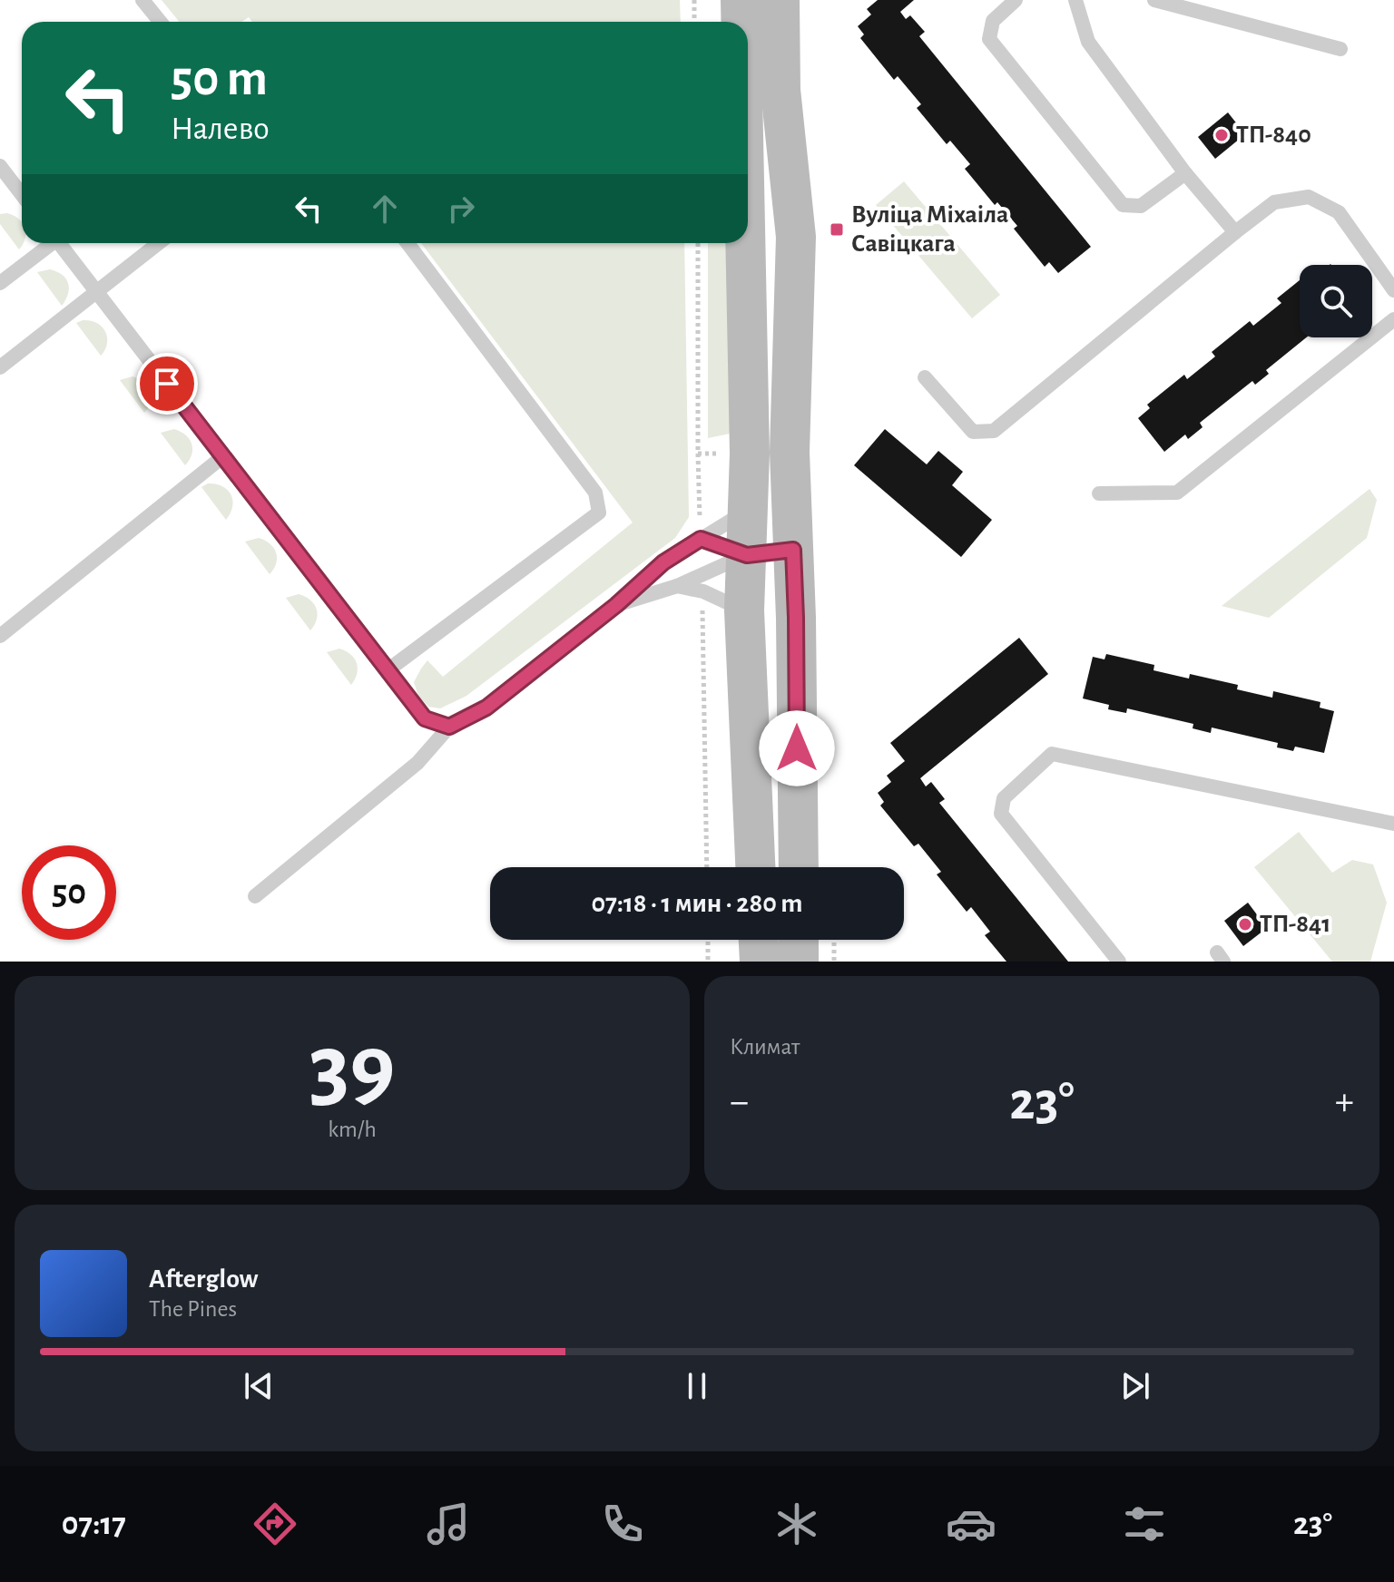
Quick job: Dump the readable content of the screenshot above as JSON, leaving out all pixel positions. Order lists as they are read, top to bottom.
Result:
{
  "places": {
    "other": ["ТП-840", "ТП-841"],
    "transit": ["Вуліца Міхаіла Савіцкага"]
  },
  "page": {
    "turn": ["50 m", "Налево"],
    "limit": "50",
    "trip": "07:18 · 1 мин · 280 m",
    "tile": [
      ["39", "km/h"],
      "Климат"
    ],
    "heat": ["−", "23°", "+"],
    "song": ["Afterglow", "The Pines"],
    "tabs": ["07:17", "23°"]
  }
}
